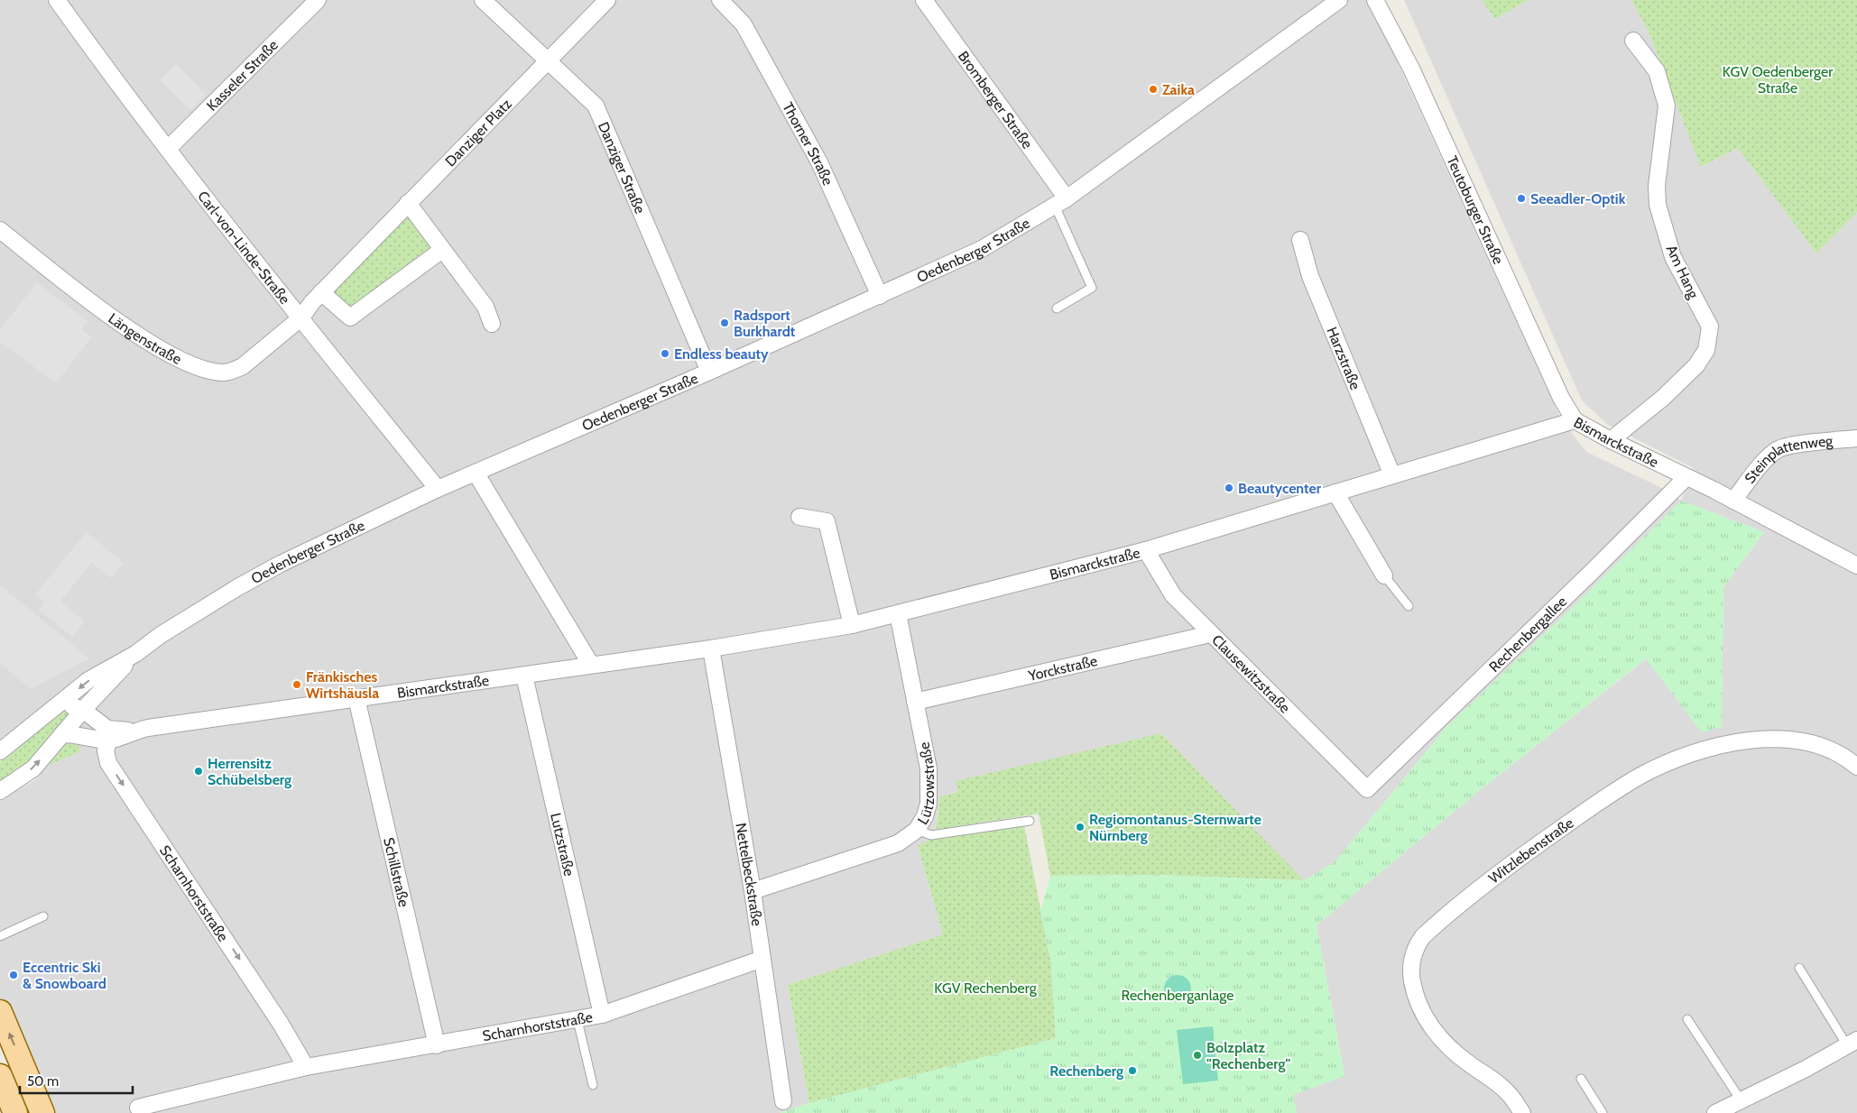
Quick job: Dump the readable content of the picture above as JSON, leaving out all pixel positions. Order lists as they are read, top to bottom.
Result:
{
  "streets": {
    "street": [
      "Kasseler Straße",
      "Bromberger Straße",
      "Danziger Platz",
      "Thorner Straße",
      "Danziger Straße",
      "Teutoburger Straße",
      "Carl-von-Linde-Straße",
      "Oedenberger Straße",
      "Am Hang",
      "Längenstraße",
      "Harzstraße",
      "Bismarckstraße",
      "Steinplattenweg",
      "Rechenbergallee",
      "Yorckstraße",
      "Clausewitzstraße",
      "Lützowstraße",
      "Lutzstraße",
      "Witzlebenstraße",
      "Schillstraße",
      "Nettelbeckstraße",
      "Scharnhorststraße"
    ]
  },
  "crossings": [
    ["Kasseler Straße", "Carl-von-Linde-Straße"],
    ["Bromberger Straße", "Oedenberger Straße"],
    ["Danziger Platz", "Danziger Straße"],
    ["Danziger Platz", "Carl-von-Linde-Straße"],
    ["Danziger Platz", "Längenstraße"],
    ["Thorner Straße", "Oedenberger Straße"],
    ["Danziger Straße", "Oedenberger Straße"],
    ["Teutoburger Straße", "Bismarckstraße"],
    ["Carl-von-Linde-Straße", "Oedenberger Straße"],
    ["Carl-von-Linde-Straße", "Längenstraße"],
    ["Oedenberger Straße", "Bismarckstraße"],
    ["Am Hang", "Bismarckstraße"],
    ["Harzstraße", "Bismarckstraße"],
    ["Bismarckstraße", "Steinplattenweg"],
    ["Bismarckstraße", "Rechenbergallee"],
    ["Bismarckstraße", "Clausewitzstraße"],
    ["Bismarckstraße", "Lützowstraße"],
    ["Bismarckstraße", "Lutzstraße"],
    ["Bismarckstraße", "Schillstraße"],
    ["Bismarckstraße", "Nettelbeckstraße"],
    ["Bismarckstraße", "Scharnhorststraße"],
    ["Rechenbergallee", "Clausewitzstraße"],
    ["Yorckstraße", "Clausewitzstraße"],
    ["Yorckstraße", "Lützowstraße"],
    ["Lützowstraße", "Nettelbeckstraße"],
    ["Lutzstraße", "Scharnhorststraße"],
    ["Schillstraße", "Scharnhorststraße"],
    ["Nettelbeckstraße", "Scharnhorststraße"]
  ],
  "one_way": ["Scharnhorststraße"],
  "parks": ["KGV Oedenberger Straße", "KGV Rechenberg", "Rechenberganlage"],
  "places": [
    "Zaika",
    "Seeadler-Optik",
    "Radsport Burkhardt",
    "Endless beauty",
    "Beautycenter",
    "Fränkisches Wirtshäusla",
    "Herrensitz Schübelsberg",
    "Regiomontanus-Sternwarte Nürnberg",
    "Eccentric Ski & Snowboard",
    "Bolzplatz \"Rechenberg\"",
    "Rechenberg"
  ],
  "scale_bar": "50 m"
}
